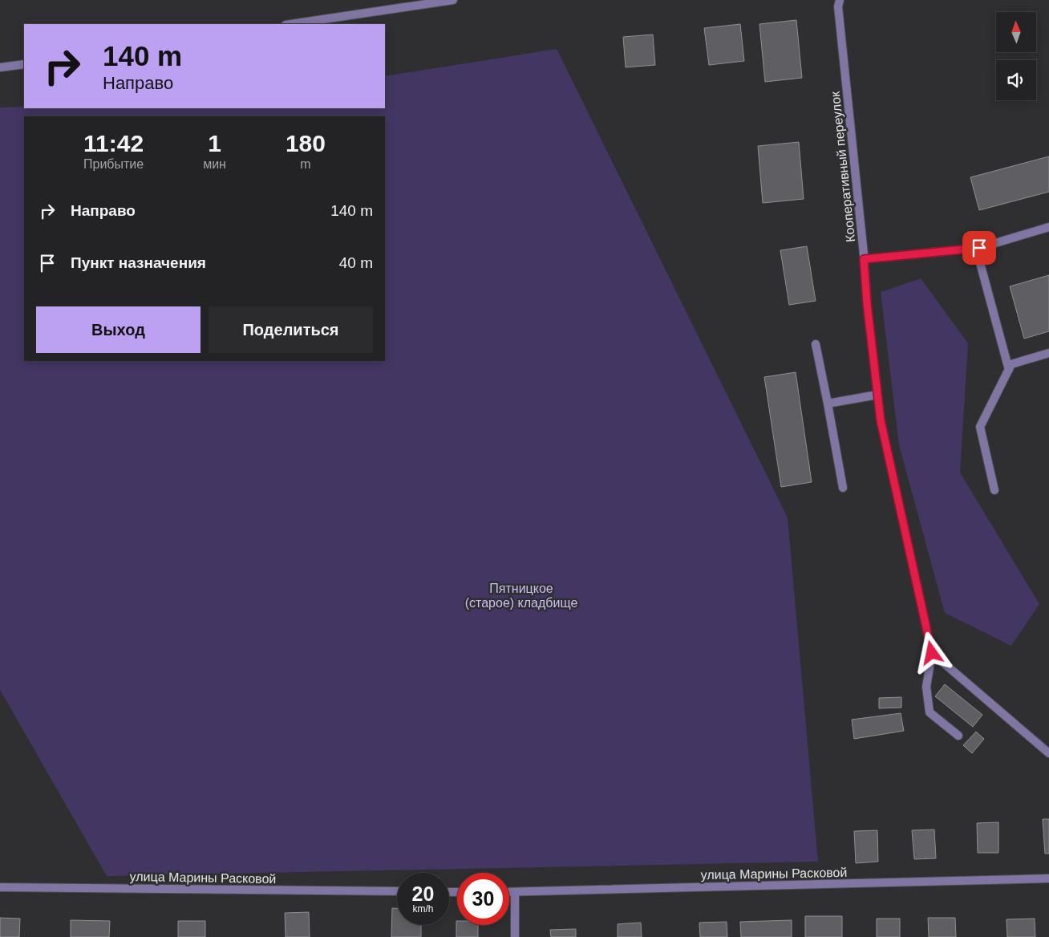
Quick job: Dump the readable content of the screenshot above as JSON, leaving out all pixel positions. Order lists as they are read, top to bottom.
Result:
{
  "streets": {
    "street": ["Кооперативный переулок", "улица Марины Расковой"]
  },
  "parks": ["Пятницкое (старое) кладбище"],
  "north": "top",
  "page": {
    "turn": ["140 m", "Направо"],
    "eta": [
      "11:42",
      "Прибытие",
      "1",
      "мин",
      "180",
      "m"
    ],
    "list": [
      {
        "name": "Направо",
        "value": "140 m"
      },
      {
        "name": "Пункт назначения",
        "value": "40 m"
      }
    ],
    "buttons": ["Выход", "Поделиться"],
    "speed": "20 km/h",
    "limit": "30"
  }
}
